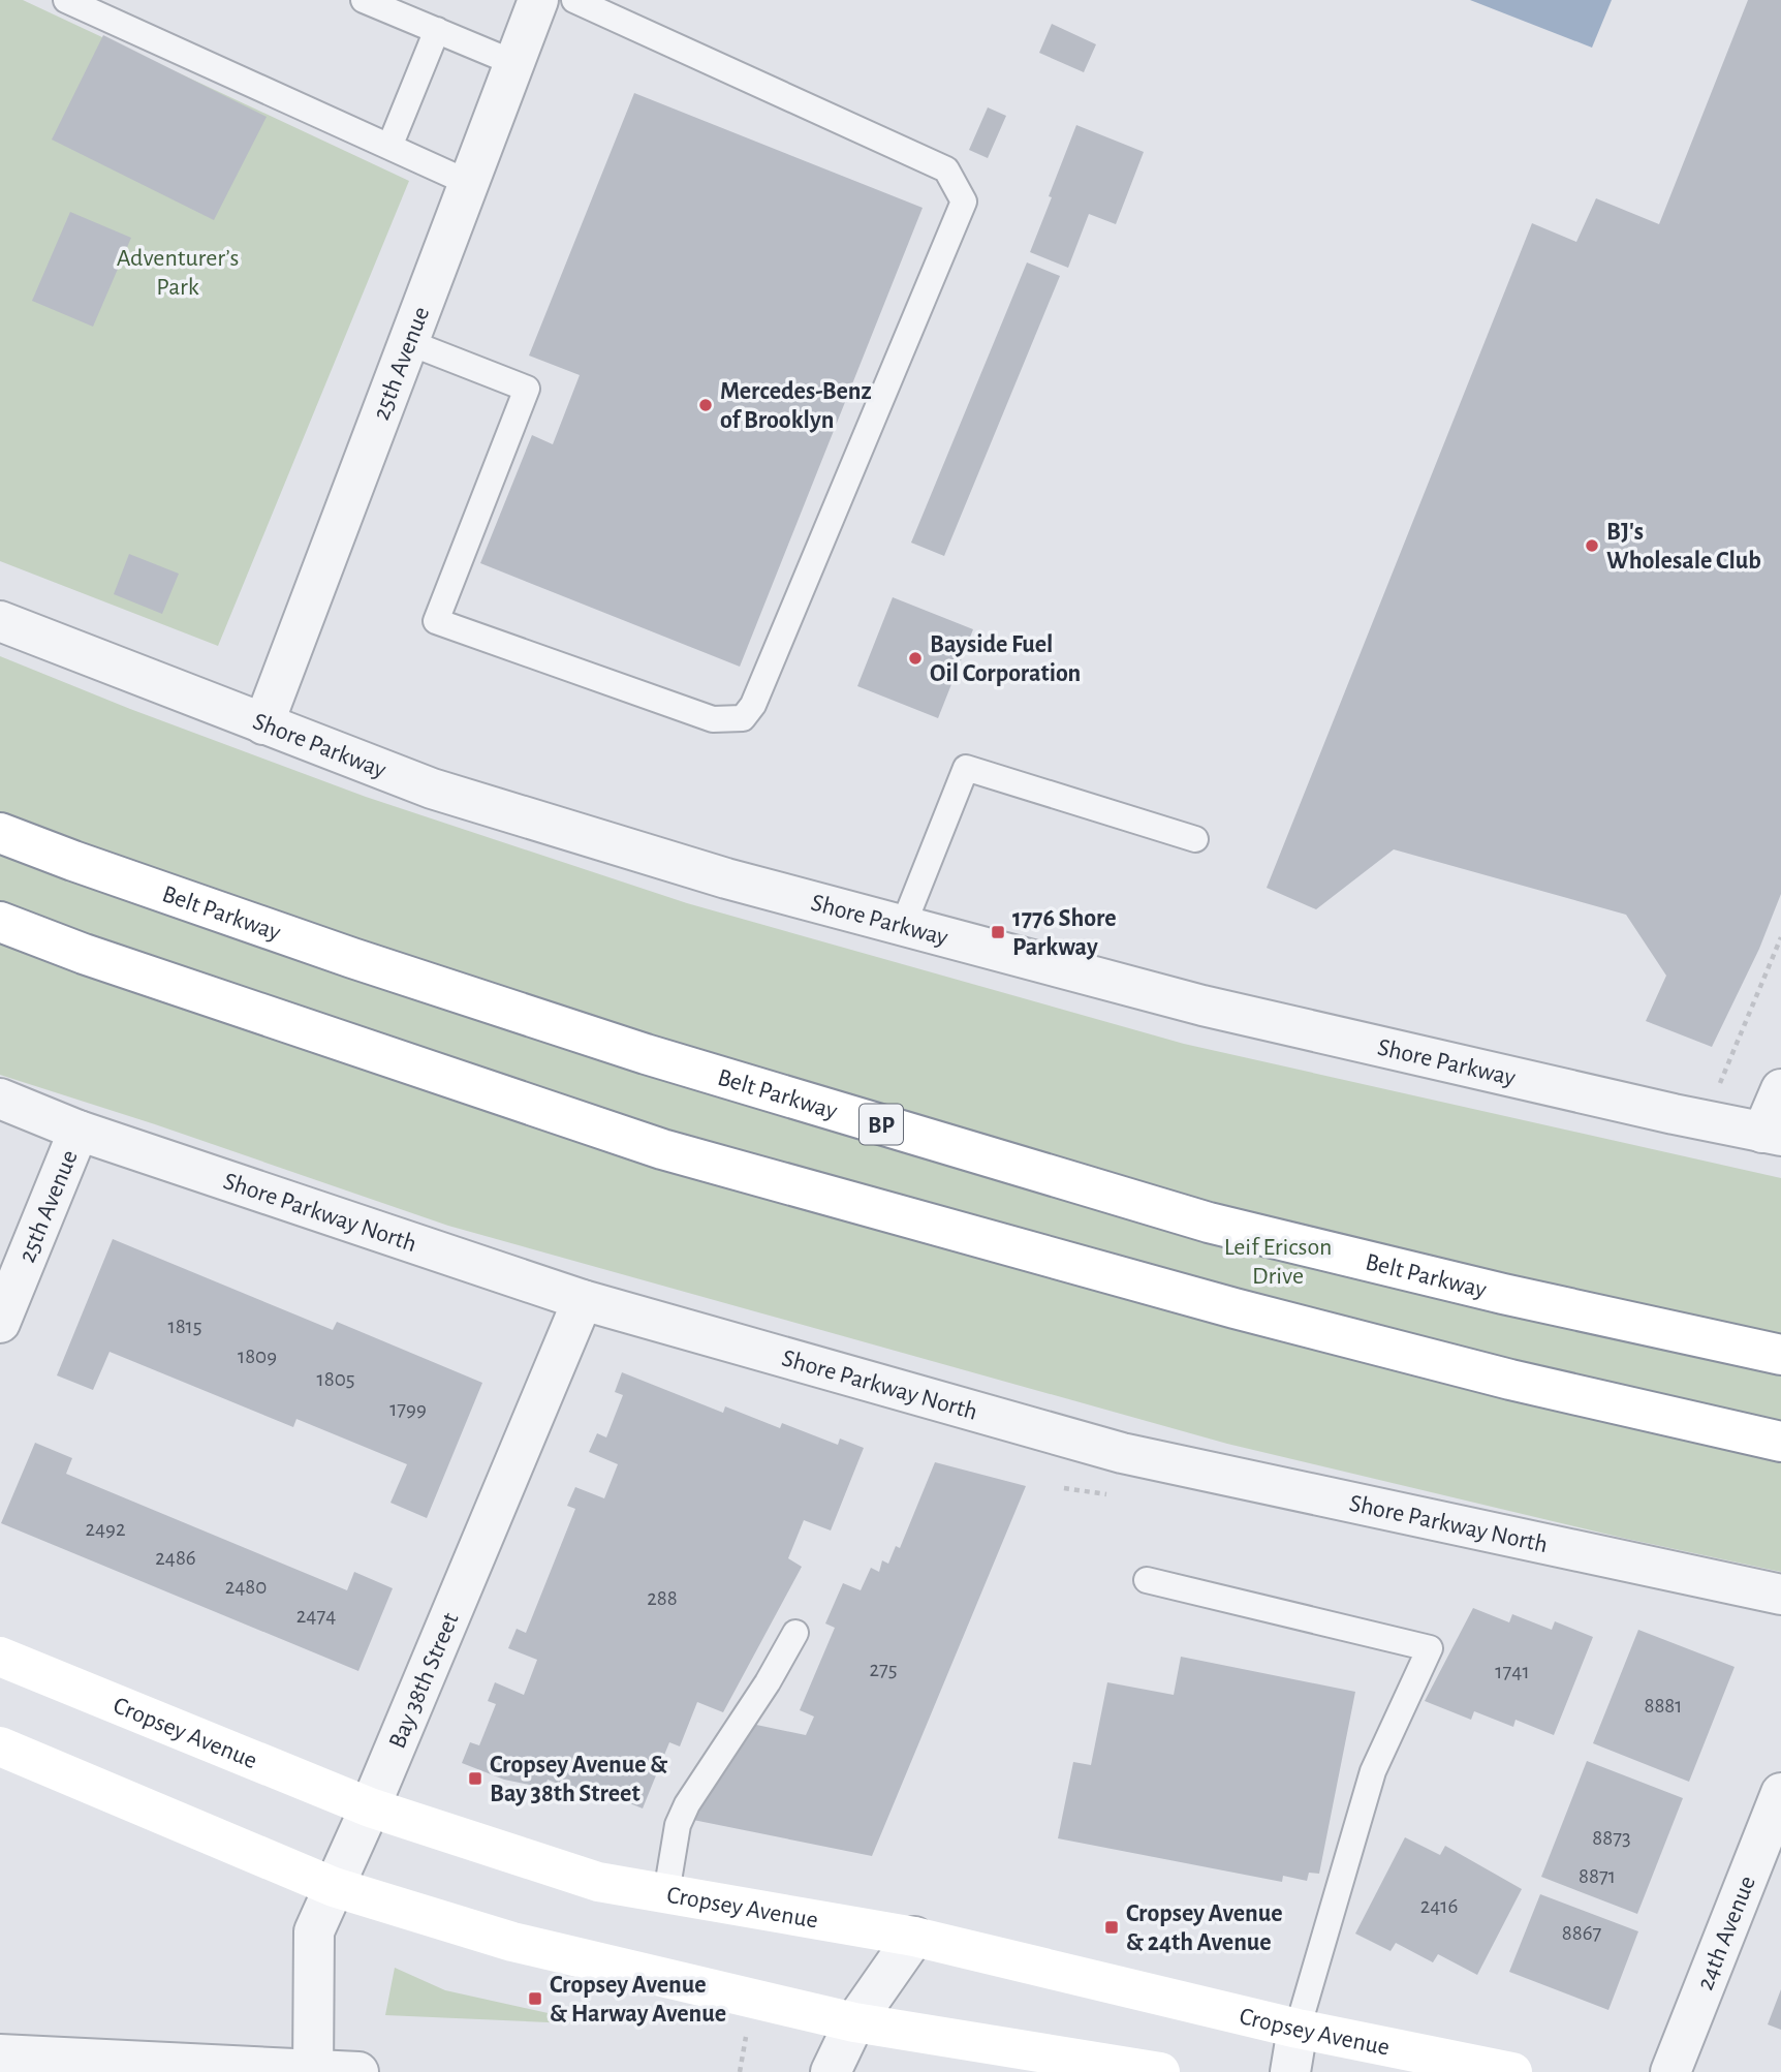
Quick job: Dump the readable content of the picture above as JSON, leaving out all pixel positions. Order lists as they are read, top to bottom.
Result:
{
  "streets": {
    "main road": ["Belt Parkway", "BP", "Cropsey Avenue"],
    "street": [
      "25th Avenue",
      "Shore Parkway",
      "Shore Parkway North",
      "Bay 38th Street",
      "24th Avenue"
    ]
  },
  "crossings": [
    ["25th Avenue", "Shore Parkway"],
    ["25th Avenue", "Shore Parkway North"],
    ["Shore Parkway North", "Bay 38th Street"],
    ["Bay 38th Street", "Cropsey Avenue"]
  ],
  "parks": ["Adventurer’s Park", "Leif Ericson Drive"],
  "places": {
    "other": ["Mercedes-Benz of Brooklyn", "BJ's Wholesale Club", "Bayside Fuel Oil Corporation"],
    "transit": [
      "1776 Shore Parkway",
      "Cropsey Avenue & Bay 38th Street",
      "Cropsey Avenue & 24th Avenue",
      "Cropsey Avenue & Harway Avenue"
    ]
  },
  "house_numbers": [
    "1815",
    "1809",
    "1805",
    "1799",
    "2492",
    "2486",
    "2480",
    "288",
    "2474",
    "275",
    "1741",
    "8881",
    "8873",
    "8871",
    "2416",
    "8867"
  ]
}
